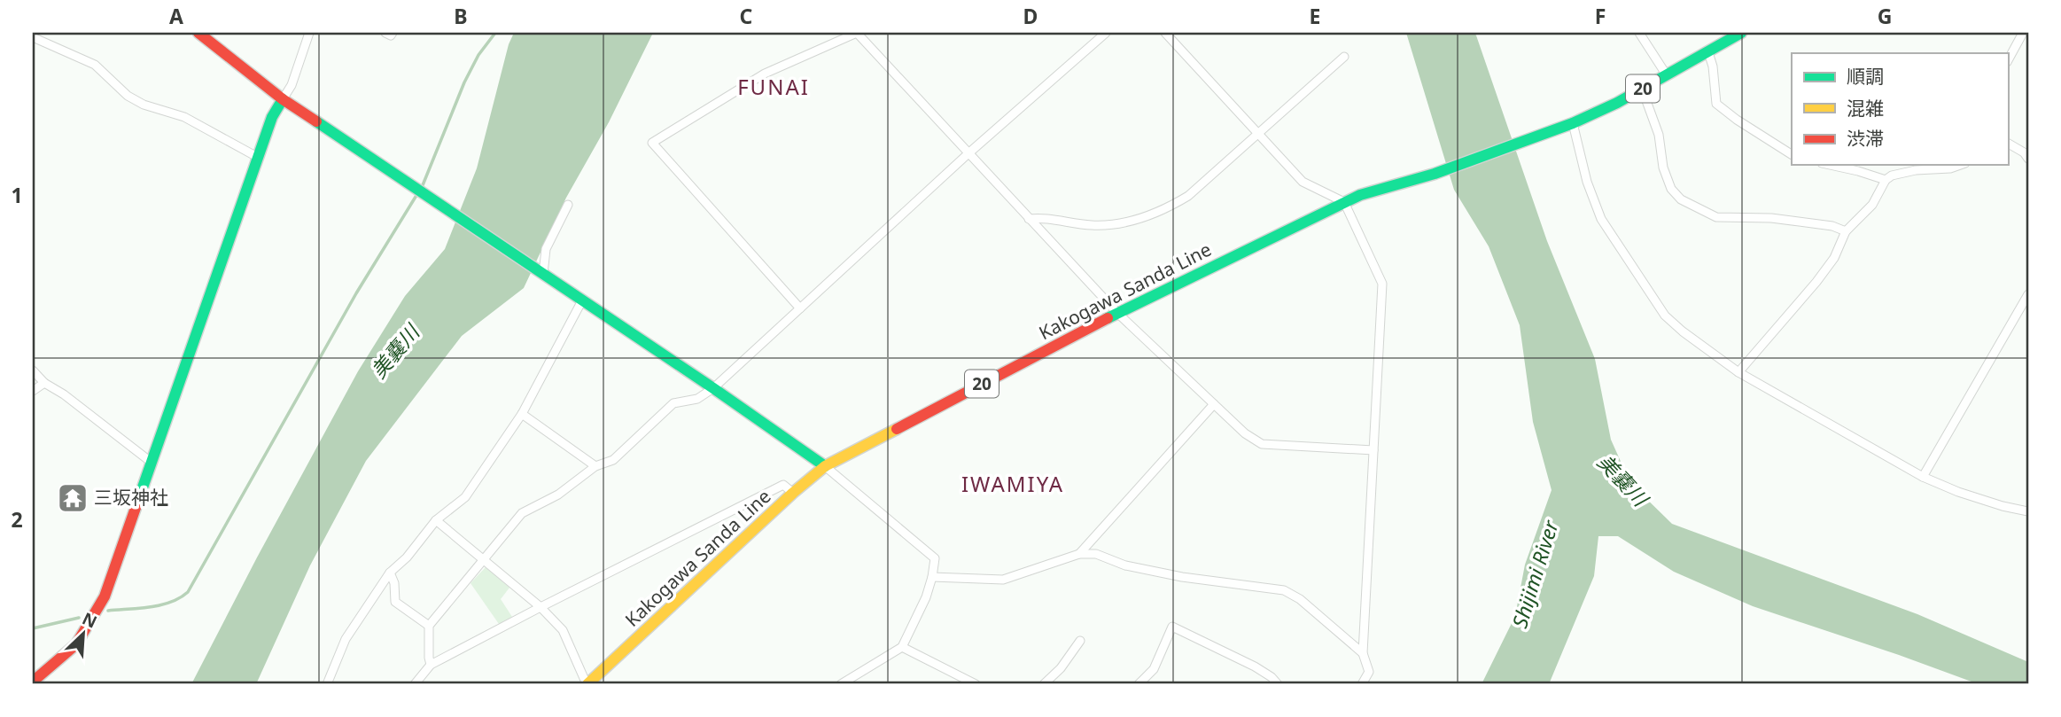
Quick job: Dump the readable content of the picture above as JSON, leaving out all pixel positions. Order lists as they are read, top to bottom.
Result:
{
  "streets": {
    "street": ["20", "Kakogawa Sanda Line"]
  },
  "districts": ["FUNAI", "IWAMIYA"],
  "water": ["美嚢川", "Shijimi River"],
  "places": {
    "temple": ["三坂神社"]
  },
  "legend": ["順調", "混雑", "渋滞"],
  "north": "top right",
  "grid": {
    "columns": [
      "A",
      "B",
      "C",
      "D",
      "E",
      "F",
      "G"
    ],
    "rows": ["1", "2"]
  }
}
